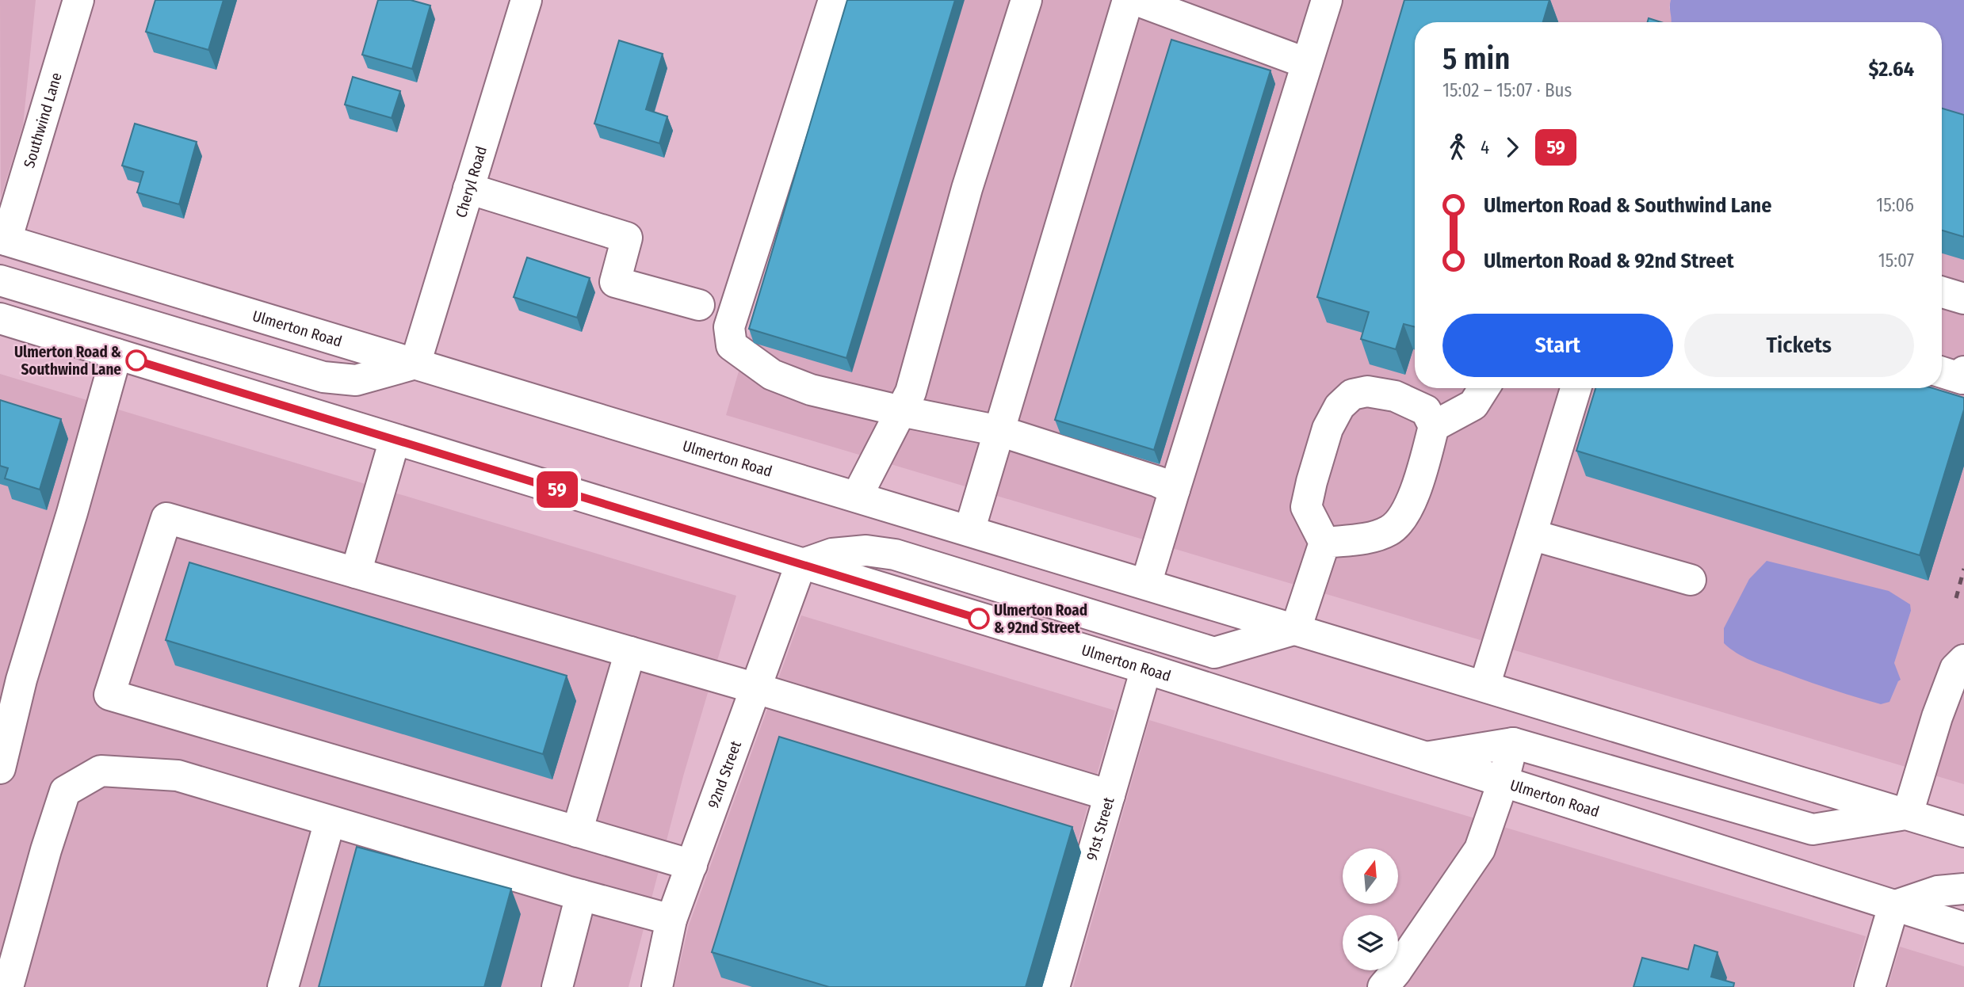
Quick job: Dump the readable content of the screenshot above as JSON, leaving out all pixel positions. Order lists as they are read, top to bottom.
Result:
{
  "streets": {
    "main road": [
      "Southwind Lane",
      "Cheryl Road",
      "Ulmerton Road",
      "92nd Street",
      "91st Street"
    ]
  },
  "crossings": [
    ["Southwind Lane", "Ulmerton Road"],
    ["Cheryl Road", "Ulmerton Road"],
    ["Ulmerton Road", "92nd Street"],
    ["Ulmerton Road", "91st Street"]
  ],
  "places": ["Ulmerton Road & Southwind Lane", "Ulmerton Road & 92nd Street"],
  "lines": ["bus line 59"],
  "north": "top",
  "page": {
    "on_map": "59",
    "heading": ["5 min", "15:02 – 15:07 · Bus", "$2.64"],
    "legs": ["4", "59"],
    "list": [
      {
        "name": "Ulmerton Road & Southwind Lane",
        "value": "15:06"
      },
      {
        "name": "Ulmerton Road & 92nd Street",
        "value": "15:07"
      }
    ],
    "buttons": ["Start", "Tickets"]
  }
}
